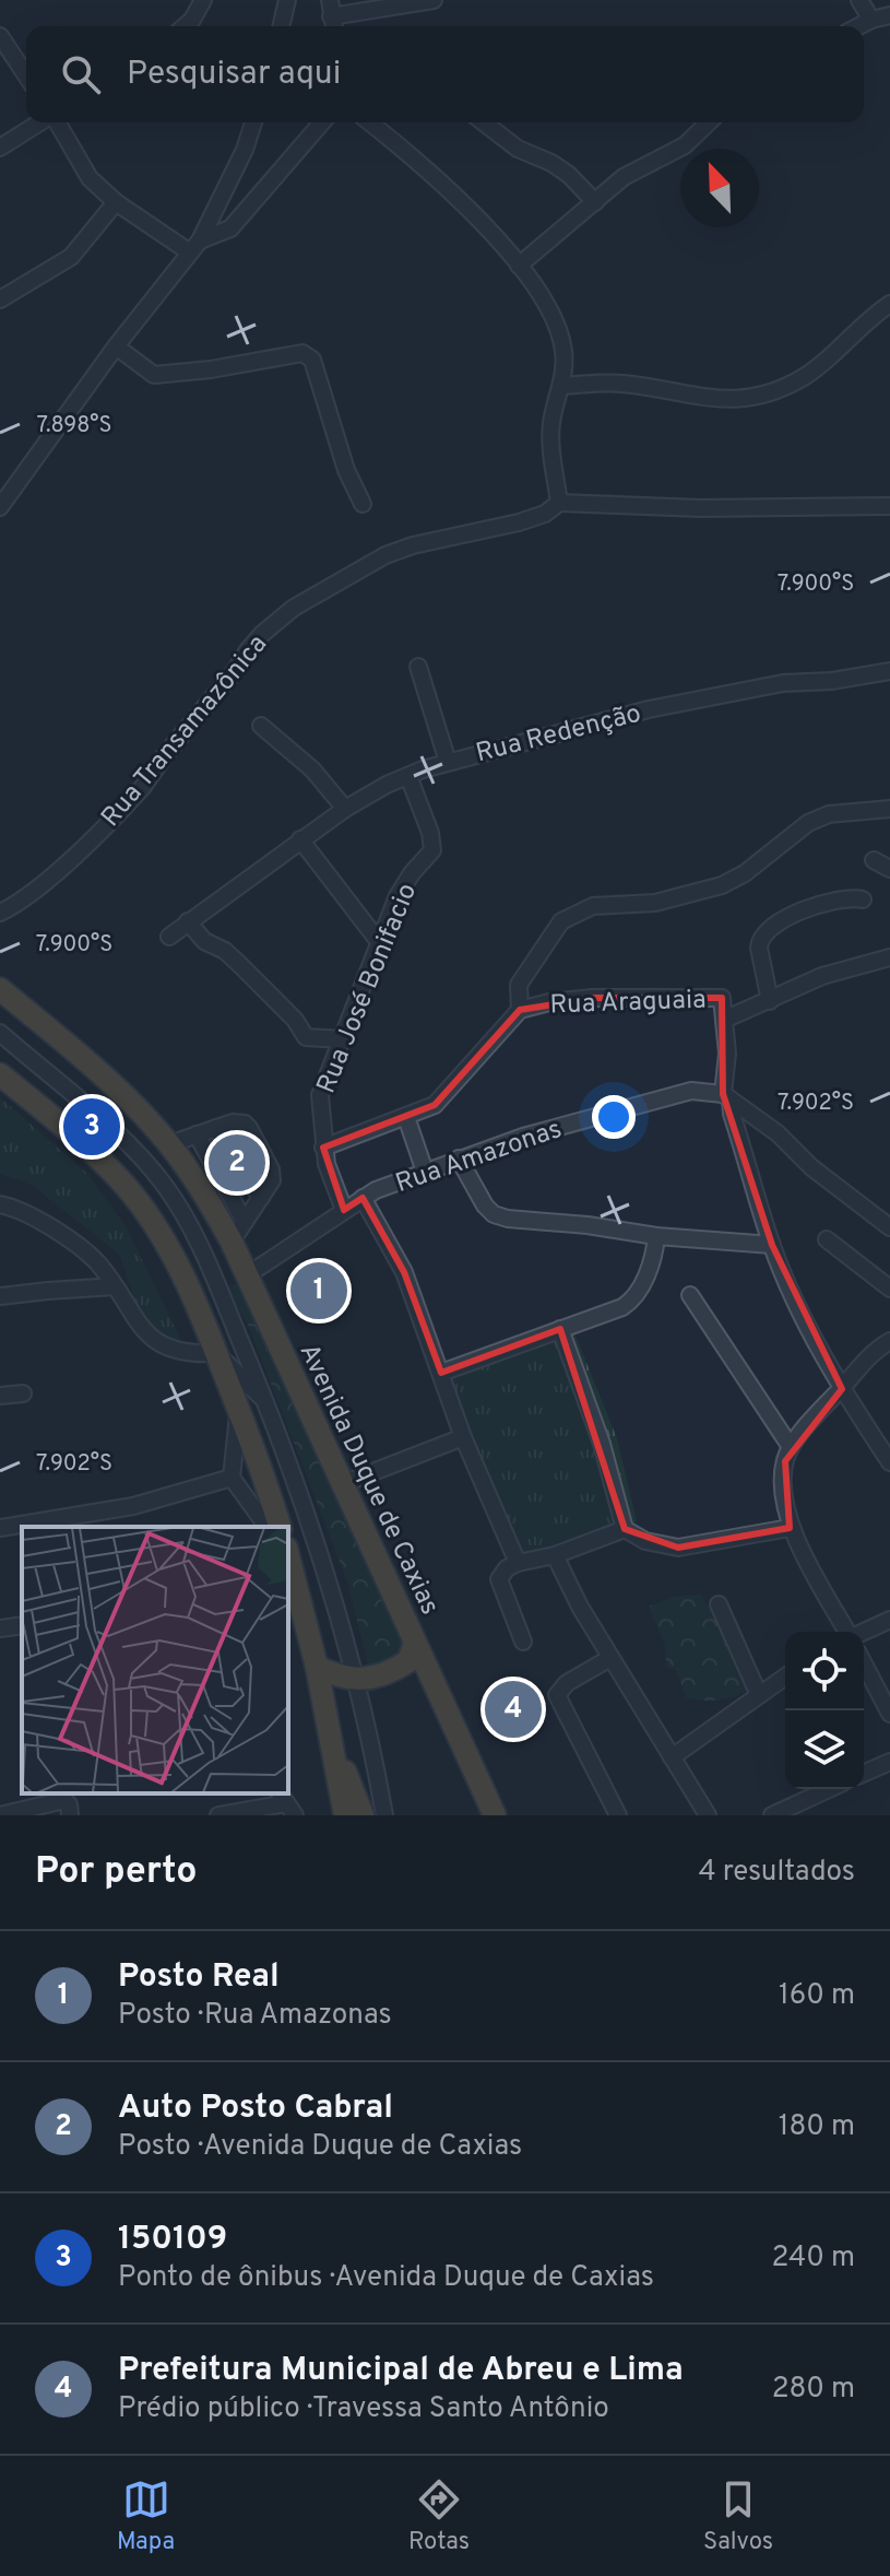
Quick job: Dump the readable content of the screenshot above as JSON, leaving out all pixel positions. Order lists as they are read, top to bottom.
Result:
{
  "streets": {
    "highway": ["Avenida Duque de Caxias"],
    "street": [
      "Rua Transamazônica",
      "Rua Redenção",
      "Rua José Bonifacio",
      "Rua Araguaia",
      "Rua Amazonas"
    ]
  },
  "crossings": [
    ["Rua Redenção", "Rua José Bonifacio"],
    ["Rua José Bonifacio", "Rua Araguaia"],
    ["Rua José Bonifacio", "Rua Amazonas"],
    ["Rua Amazonas", "Avenida Duque de Caxias"]
  ],
  "north": "top left",
  "page": {
    "search": "Pesquisar aqui",
    "pins": [
      "3",
      "2",
      "1",
      "4"
    ],
    "heading": ["Por perto", "4 resultados"],
    "list": [
      {
        "mark": "1",
        "name": "Posto Real",
        "note": "Posto · Rua Amazonas",
        "value": "160 m"
      },
      {
        "mark": "2",
        "name": "Auto Posto Cabral",
        "note": "Posto · Avenida Duque de Caxias",
        "value": "180 m"
      },
      {
        "mark": "3",
        "name": "150109",
        "note": "Ponto de ônibus · Avenida Duque de Caxias",
        "value": "240 m"
      },
      {
        "mark": "4",
        "name": "Prefeitura Municipal de Abreu e Lima",
        "note": "Prédio público · Travessa Santo Antônio",
        "value": "280 m"
      }
    ],
    "nav": ["Mapa", "Rotas", "Salvos"]
  },
  "coordinates": ["7.898°S", "7.900°S", "7.902°S"]
}
